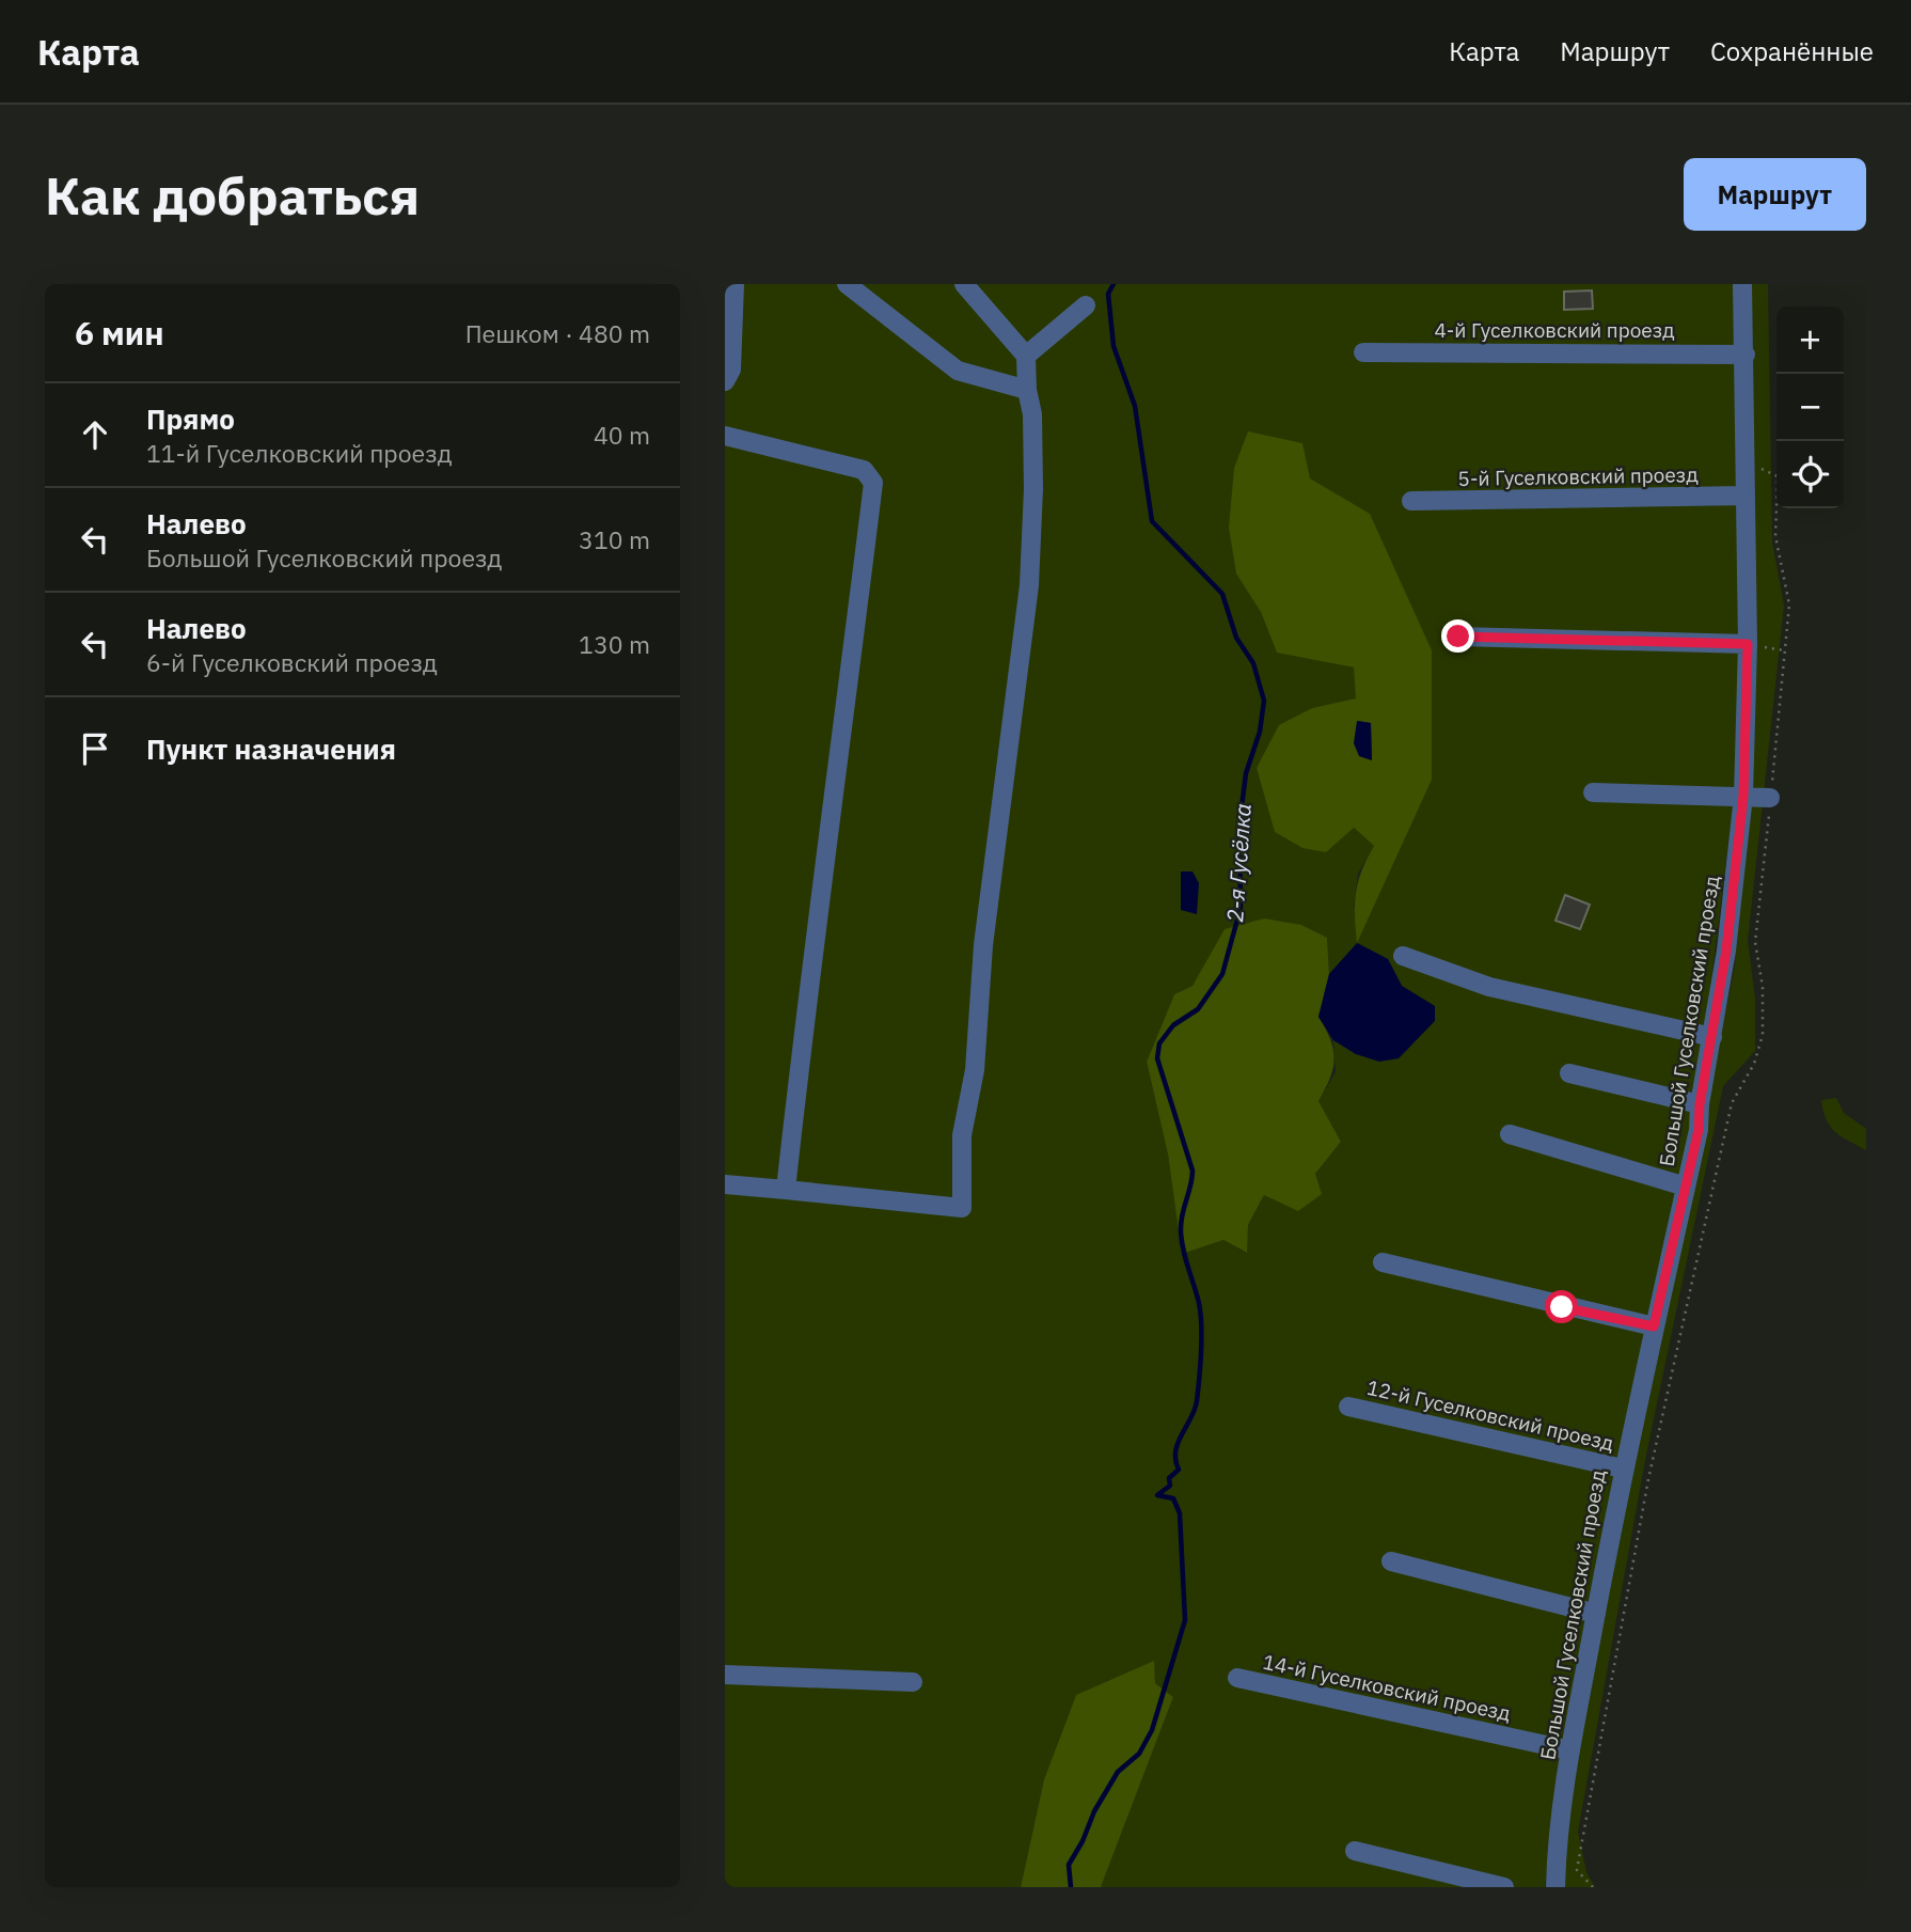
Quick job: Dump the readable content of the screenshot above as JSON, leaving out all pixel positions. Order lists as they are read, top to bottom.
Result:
{
  "streets": {
    "street": [
      "4-й Гуселковский проезд",
      "5-й Гуселковский проезд",
      "Большой Гуселковский проезд",
      "12-й Гуселковский проезд",
      "14-й Гуселковский проезд"
    ]
  },
  "crossings": [
    ["4-й Гуселковский проезд", "Большой Гуселковский проезд"],
    ["5-й Гуселковский проезд", "Большой Гуселковский проезд"],
    ["Большой Гуселковский проезд", "12-й Гуселковский проезд"],
    ["Большой Гуселковский проезд", "14-й Гуселковский проезд"]
  ],
  "water": ["2-я Гусёлка"],
  "page": {
    "header": "Карта",
    "nav": ["Карта", "Маршрут", "Сохранённые"],
    "buttons": "Маршрут",
    "title": "Как добраться",
    "heading": ["6 мин", "Пешком · 480 m"],
    "map_buttons": ["+", "−"],
    "list": [
      ["Прямо", "11-й Гуселковский проезд", "40 m"],
      ["Налево", "Большой Гуселковский проезд", "310 m"],
      ["Налево", "6-й Гуселковский проезд", "130 m"],
      "Пункт назначения"
    ]
  }
}
